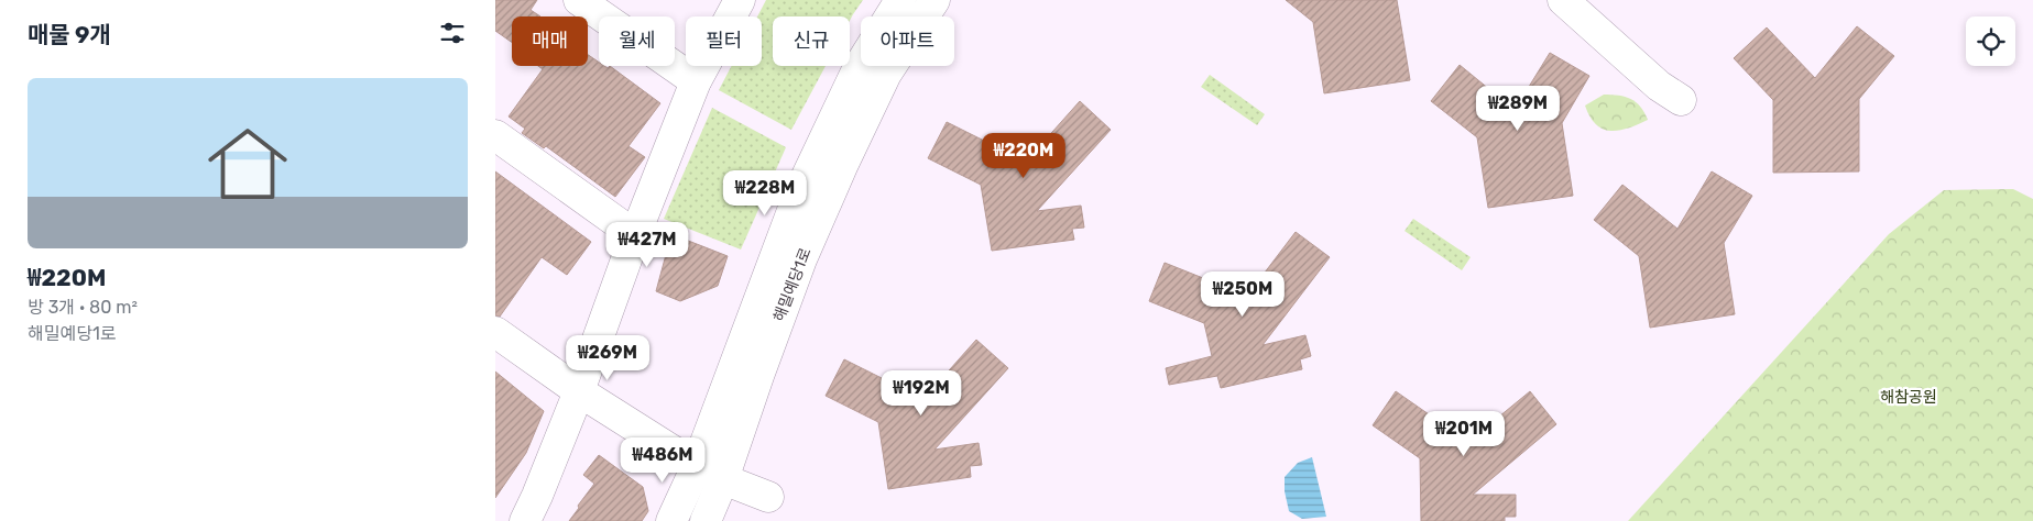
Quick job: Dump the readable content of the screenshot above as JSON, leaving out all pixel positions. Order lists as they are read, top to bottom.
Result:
{
  "streets": {
    "street": ["해밀예당1로"]
  },
  "parks": ["해참공원"],
  "page": {
    "heading": "매물 9개",
    "chip": [
      "매매",
      "월세",
      "필터",
      "신규",
      "아파트"
    ],
    "list": [
      {
        "name": "₩220M",
        "note": "방 3개 · 80 m² · 해밀예당1로"
      }
    ],
    "price": [
      "₩289M",
      "₩220M",
      "₩228M",
      "₩427M",
      "₩250M",
      "₩269M",
      "₩192M",
      "₩201M",
      "₩486M"
    ]
  }
}
